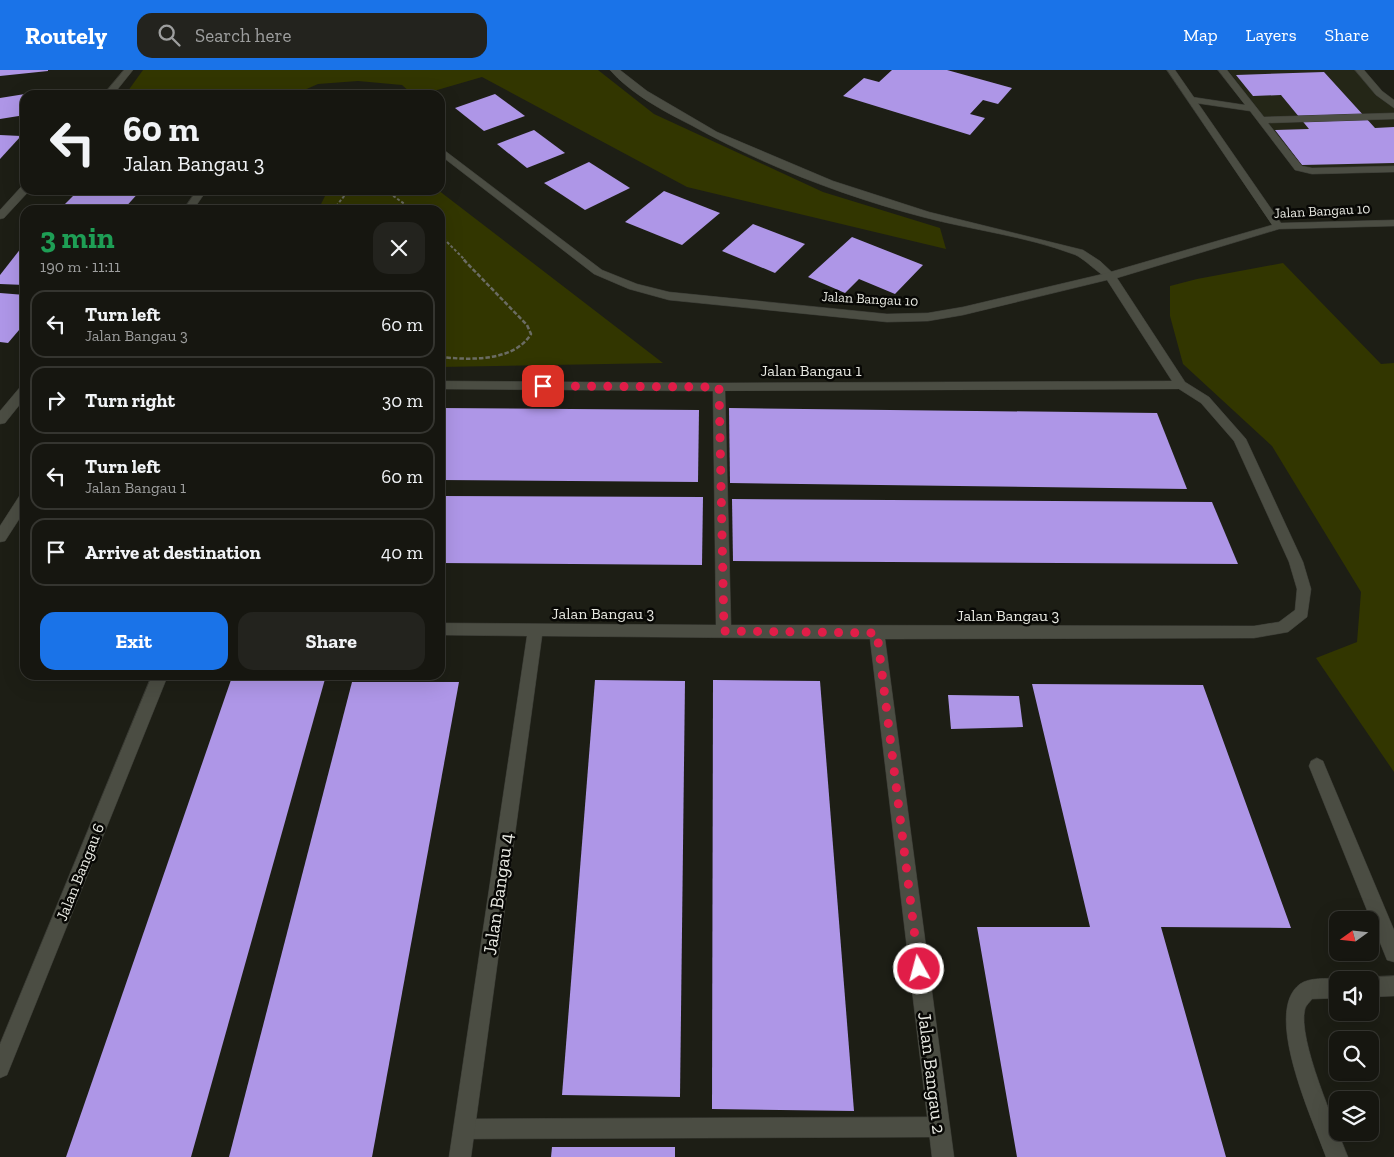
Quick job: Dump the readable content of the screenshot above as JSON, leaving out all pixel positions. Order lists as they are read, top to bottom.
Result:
{
  "streets": {
    "street": [
      "Jalan Bangau 10",
      "Jalan Bangau 1",
      "Jalan Bangau 3",
      "Jalan Bangau 6",
      "Jalan Bangau 4",
      "Jalan Bangau 2"
    ]
  },
  "crossings": [
    ["Jalan Bangau 1", "Jalan Bangau 3"],
    ["Jalan Bangau 3", "Jalan Bangau 4"],
    ["Jalan Bangau 3", "Jalan Bangau 2"]
  ],
  "north": "left",
  "page": {
    "header": "Routely",
    "search": "Search here",
    "nav": ["Map", "Layers", "Share"],
    "turn": ["60 m", "Jalan Bangau 3"],
    "heading": ["3 min", "190 m · 11:11"],
    "list": [
      {
        "name": "Turn left",
        "note": "Jalan Bangau 3",
        "value": "60 m"
      },
      {
        "name": "Turn right",
        "value": "30 m"
      },
      {
        "name": "Turn left",
        "note": "Jalan Bangau 1",
        "value": "60 m"
      },
      {
        "name": "Arrive at destination",
        "value": "40 m"
      }
    ],
    "buttons": ["Exit", "Share"]
  }
}
